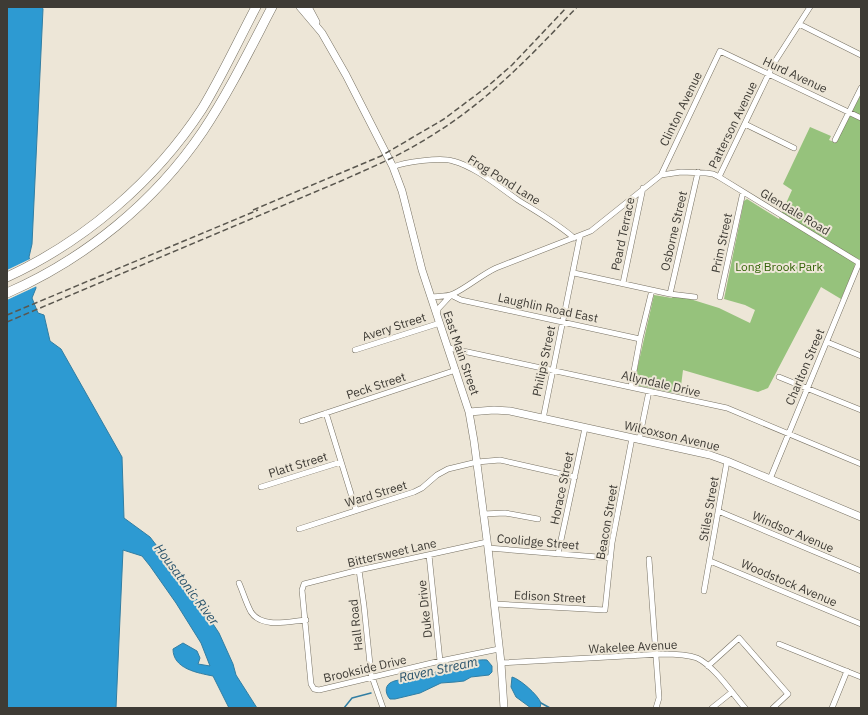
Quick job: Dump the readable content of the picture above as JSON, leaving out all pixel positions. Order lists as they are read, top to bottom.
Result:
{
  "streets": {
    "main road": ["East Main Street", "Wilcoxson Avenue"],
    "street": [
      "Hurd Avenue",
      "Clinton Avenue",
      "Patterson Avenue",
      "Frog Pond Lane",
      "Glendale Road",
      "Osborne Street",
      "Peard Terrace",
      "Prim Street",
      "Laughlin Road East",
      "Avery Street",
      "Philips Street",
      "Charlton Street",
      "Allyndale Drive",
      "Peck Street",
      "Platt Street",
      "Horace Street",
      "Ward Street",
      "Stiles Street",
      "Beacon Street",
      "Windsor Avenue",
      "Coolidge Street",
      "Bittersweet Lane",
      "Woodstock Avenue",
      "Edison Street",
      "Duke Drive",
      "Hall Road",
      "Wakelee Avenue",
      "Brookside Drive"
    ]
  },
  "crossings": [
    ["Hurd Avenue", "Clinton Avenue"],
    ["Hurd Avenue", "Patterson Avenue"],
    ["Clinton Avenue", "Patterson Avenue"],
    ["Patterson Avenue", "Frog Pond Lane"],
    ["Patterson Avenue", "Glendale Road"],
    ["Patterson Avenue", "Osborne Street"],
    ["Patterson Avenue", "Peard Terrace"],
    ["Patterson Avenue", "Laughlin Road East"],
    ["Patterson Avenue", "East Main Street"],
    ["Patterson Avenue", "Philips Street"],
    ["Frog Pond Lane", "East Main Street"],
    ["Glendale Road", "Prim Street"],
    ["Glendale Road", "Charlton Street"],
    ["Laughlin Road East", "Philips Street"],
    ["Avery Street", "East Main Street"],
    ["East Main Street", "Allyndale Drive"],
    ["East Main Street", "Peck Street"],
    ["East Main Street", "Wilcoxson Avenue"],
    ["East Main Street", "Ward Street"],
    ["East Main Street", "Coolidge Street"],
    ["East Main Street", "Bittersweet Lane"],
    ["East Main Street", "Edison Street"],
    ["East Main Street", "Wakelee Avenue"],
    ["East Main Street", "Brookside Drive"],
    ["Philips Street", "Allyndale Drive"],
    ["Philips Street", "Wilcoxson Avenue"],
    ["Charlton Street", "Allyndale Drive"],
    ["Charlton Street", "Wilcoxson Avenue"],
    ["Allyndale Drive", "Beacon Street"],
    ["Wilcoxson Avenue", "Horace Street"],
    ["Wilcoxson Avenue", "Stiles Street"],
    ["Wilcoxson Avenue", "Beacon Street"],
    ["Horace Street", "Ward Street"],
    ["Horace Street", "Coolidge Street"],
    ["Stiles Street", "Windsor Avenue"],
    ["Stiles Street", "Woodstock Avenue"],
    ["Beacon Street", "Coolidge Street"],
    ["Beacon Street", "Edison Street"],
    ["Coolidge Street", "Bittersweet Lane"],
    ["Bittersweet Lane", "Duke Drive"],
    ["Bittersweet Lane", "Hall Road"],
    ["Bittersweet Lane", "Brookside Drive"],
    ["Duke Drive", "Brookside Drive"],
    ["Hall Road", "Brookside Drive"]
  ],
  "water": ["Housatonic River", "Raven Stream"],
  "parks": ["Long Brook Park"]
}
